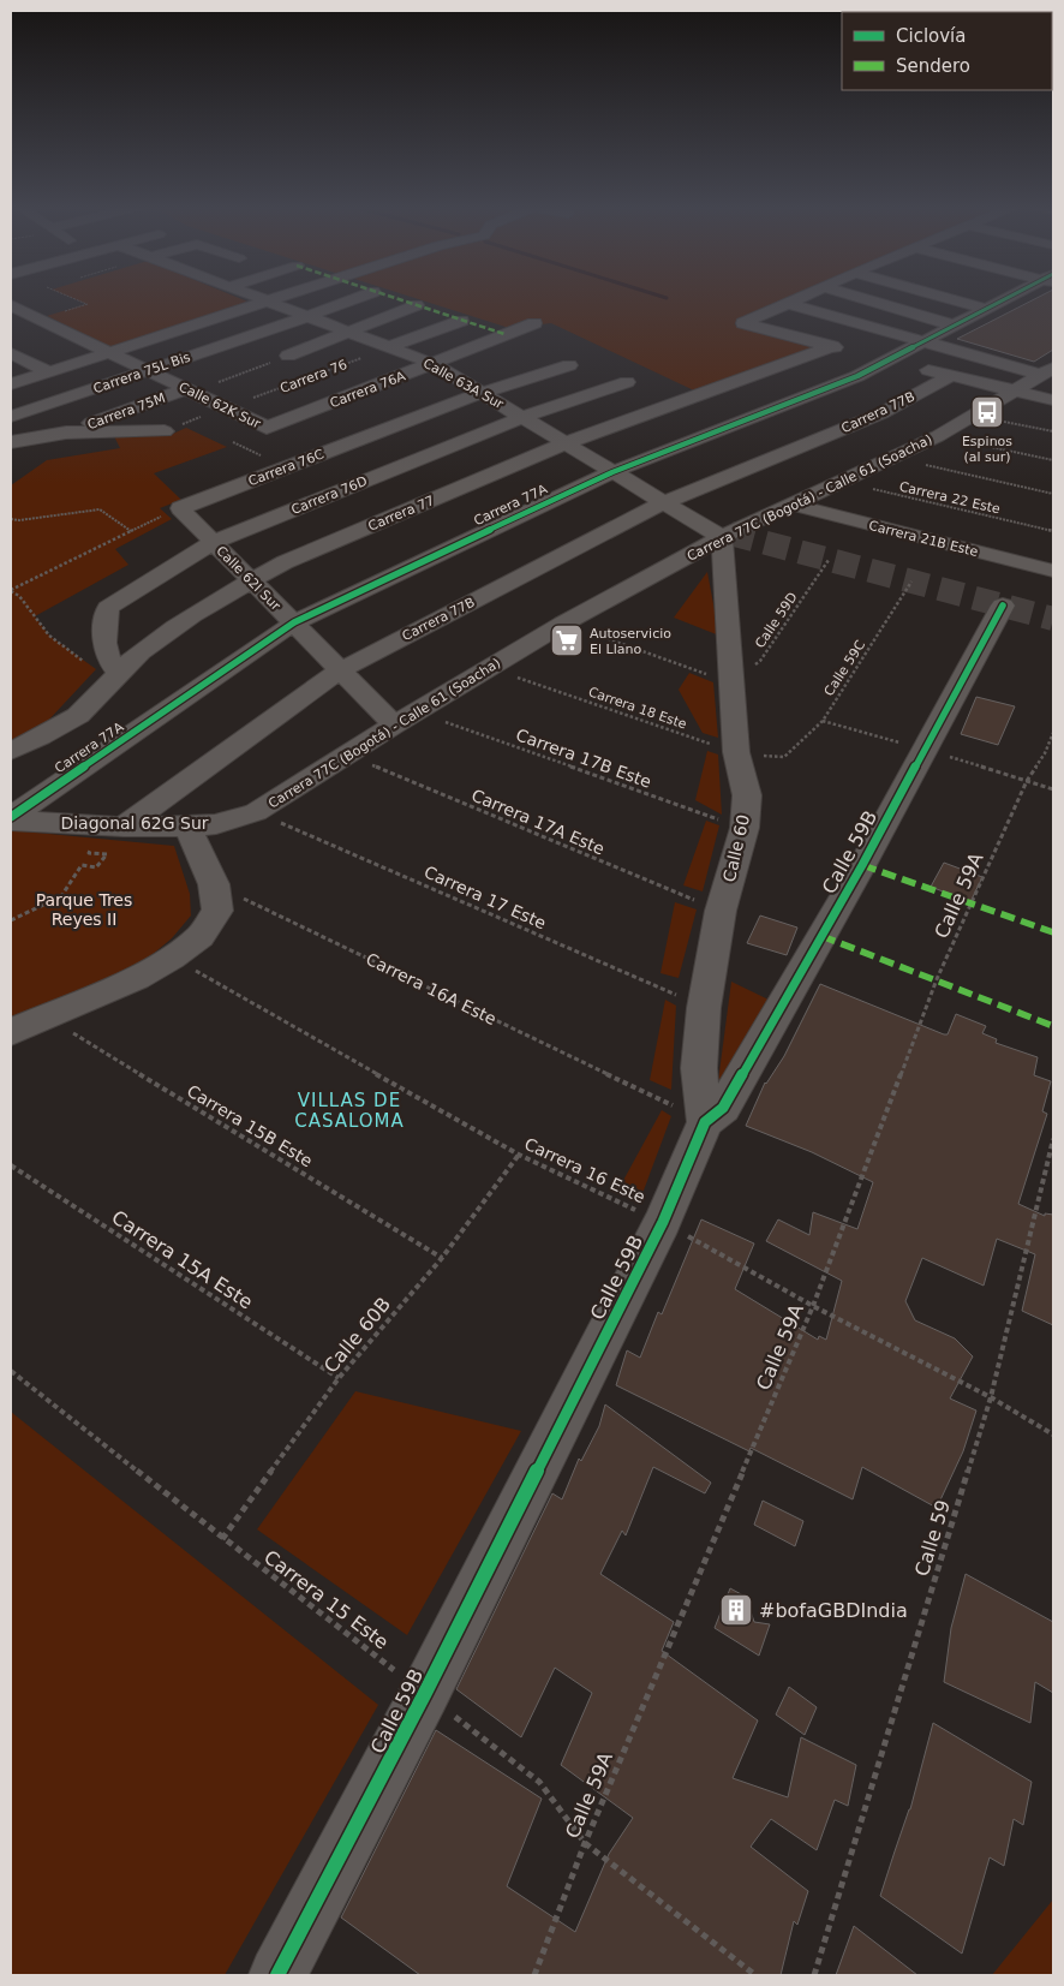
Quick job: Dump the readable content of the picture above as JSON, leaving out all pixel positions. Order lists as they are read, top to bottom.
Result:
{
  "streets": {
    "street": [
      "Carrera 75L Bis",
      "Calle 63A Sur",
      "Carrera 76A",
      "Calle 62K Sur",
      "Carrera 75M",
      "Carrera 77B",
      "Carrera 76C",
      "Carrera 76D",
      "Carrera 77C (Bogotá) - Calle 61 (Soacha)",
      "Carrera 77A",
      "Carrera 77",
      "Carrera 21B Este",
      "Calle 62I Sur",
      "Diagonal 62G Sur",
      "Calle 60",
      "Calle 59B"
    ],
    "path": [
      "Carrera 76",
      "Carrera 22 Este",
      "Calle 59D",
      "Calle 59C",
      "Carrera 18 Este",
      "Carrera 17B Este",
      "Carrera 17A Este",
      "Calle 59A",
      "Carrera 17 Este",
      "Carrera 16A Este",
      "Carrera 15B Este",
      "Carrera 16 Este",
      "Carrera 15A Este",
      "Calle 60B",
      "Calle 59",
      "Carrera 15 Este"
    ]
  },
  "crossings": [
    ["Carrera 75L Bis", "Calle 63A Sur"],
    ["Carrera 75L Bis", "Calle 62K Sur"],
    ["Carrera 76", "Calle 63A Sur"],
    ["Carrera 76", "Calle 62K Sur"],
    ["Calle 63A Sur", "Carrera 76A"],
    ["Calle 63A Sur", "Carrera 77B"],
    ["Calle 63A Sur", "Carrera 76C"],
    ["Calle 63A Sur", "Carrera 76D"],
    ["Calle 63A Sur", "Carrera 77C (Bogotá) - Calle 61 (Soacha)"],
    ["Calle 63A Sur", "Carrera 77A"],
    ["Calle 63A Sur", "Carrera 77"],
    ["Calle 63A Sur", "Calle 60"],
    ["Carrera 76A", "Calle 62K Sur"],
    ["Calle 62K Sur", "Carrera 75M"],
    ["Carrera 77B", "Calle 62I Sur"],
    ["Carrera 77B", "Diagonal 62G Sur"],
    ["Carrera 76C", "Calle 62I Sur"],
    ["Carrera 76D", "Carrera 77"],
    ["Carrera 76D", "Calle 62I Sur"],
    ["Carrera 77C (Bogotá) - Calle 61 (Soacha)", "Carrera 22 Este"],
    ["Carrera 77C (Bogotá) - Calle 61 (Soacha)", "Carrera 21B Este"],
    ["Carrera 77C (Bogotá) - Calle 61 (Soacha)", "Calle 62I Sur"],
    ["Carrera 77C (Bogotá) - Calle 61 (Soacha)", "Carrera 18 Este"],
    ["Carrera 77C (Bogotá) - Calle 61 (Soacha)", "Carrera 17B Este"],
    ["Carrera 77C (Bogotá) - Calle 61 (Soacha)", "Carrera 17A Este"],
    ["Carrera 77C (Bogotá) - Calle 61 (Soacha)", "Diagonal 62G Sur"],
    ["Carrera 77C (Bogotá) - Calle 61 (Soacha)", "Calle 60"],
    ["Carrera 77C (Bogotá) - Calle 61 (Soacha)", "Carrera 17 Este"],
    ["Carrera 77A", "Calle 62I Sur"],
    ["Carrera 77A", "Diagonal 62G Sur"],
    ["Carrera 77", "Calle 62I Sur"],
    ["Calle 59D", "Calle 60"],
    ["Calle 59C", "Carrera 18 Este"],
    ["Carrera 18 Este", "Calle 60"],
    ["Carrera 17B Este", "Calle 60"],
    ["Carrera 17A Este", "Calle 60"],
    ["Diagonal 62G Sur", "Carrera 17 Este"],
    ["Calle 60", "Calle 59B"],
    ["Calle 60", "Carrera 17 Este"],
    ["Calle 60", "Carrera 16A Este"],
    ["Calle 59B", "Carrera 16A Este"],
    ["Calle 59B", "Carrera 16 Este"],
    ["Calle 59B", "Carrera 15 Este"],
    ["Calle 59A", "Carrera 16 Este"],
    ["Calle 59A", "Carrera 15 Este"],
    ["Carrera 15B Este", "Calle 60B"],
    ["Carrera 16 Este", "Calle 60B"],
    ["Carrera 16 Este", "Calle 59"],
    ["Carrera 15A Este", "Calle 60B"],
    ["Calle 60B", "Carrera 15 Este"]
  ],
  "districts": ["VILLAS DE CASALOMA"],
  "parks": ["Parque Tres Reyes II"],
  "places": {
    "bus stop": ["Espinos (al sur)"],
    "supermarket": ["Autoservicio El Llano"],
    "building": ["#bofaGBDIndia"]
  },
  "legend": ["Ciclovía", "Sendero"]
}
